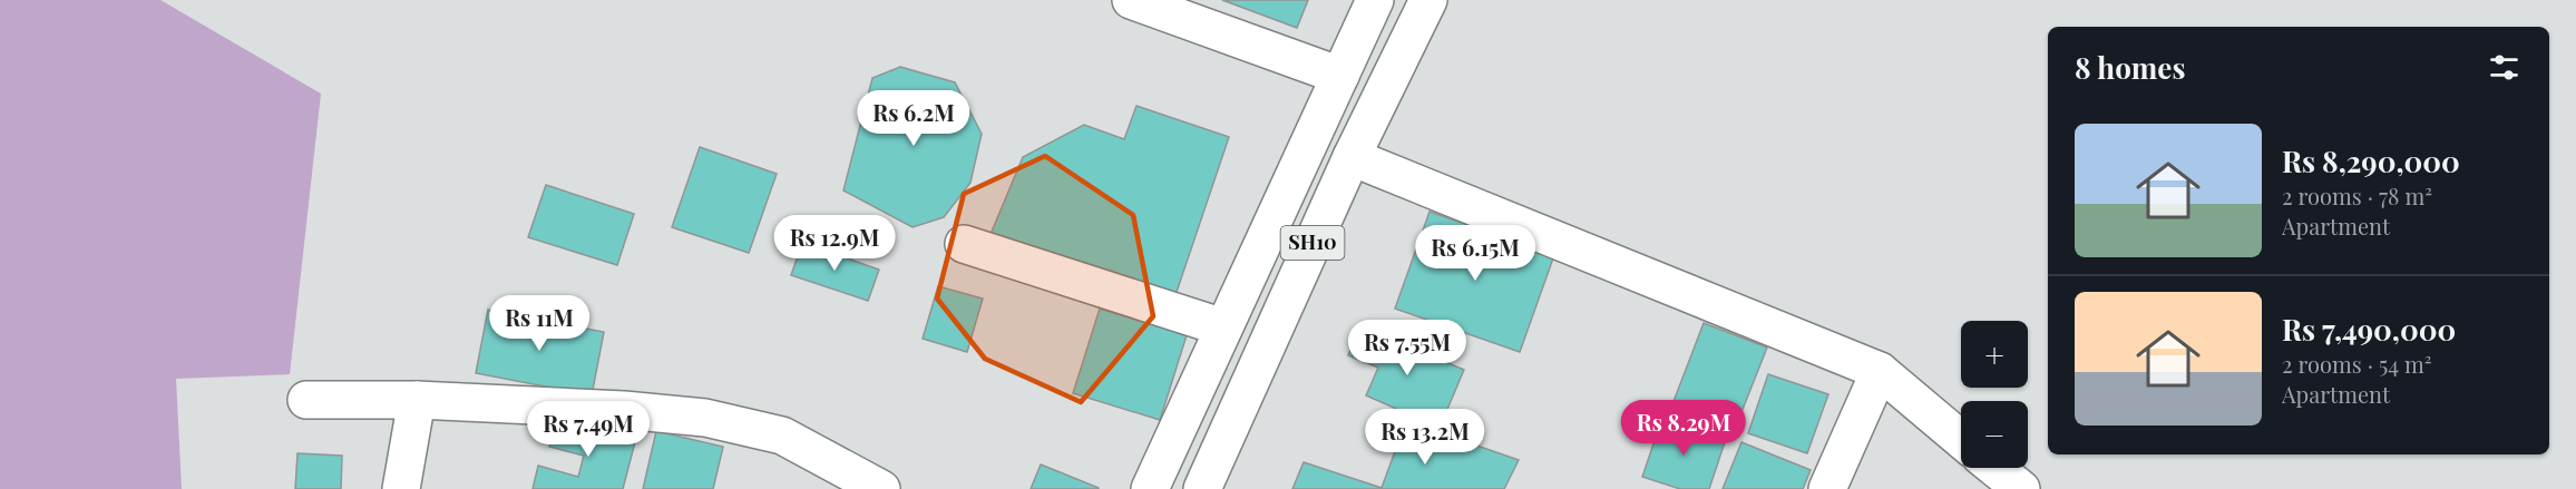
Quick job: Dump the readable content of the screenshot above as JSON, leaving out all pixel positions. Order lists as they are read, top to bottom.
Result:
{
  "streets": {
    "street": ["SH10"]
  },
  "page": {
    "heading": "8 homes",
    "price": [
      "Rs 6.2M",
      "Rs 12.9M",
      "Rs 6.15M",
      "Rs 11M",
      "Rs 7.55M",
      "Rs 8.29M",
      "Rs 7.49M",
      "Rs 13.2M"
    ],
    "list": [
      {
        "name": "Rs 8,290,000",
        "note": "2 rooms · 78 m² · Apartment"
      },
      {
        "name": "Rs 7,490,000",
        "note": "2 rooms · 54 m² · Apartment"
      }
    ],
    "map_buttons": ["+", "−"]
  }
}
